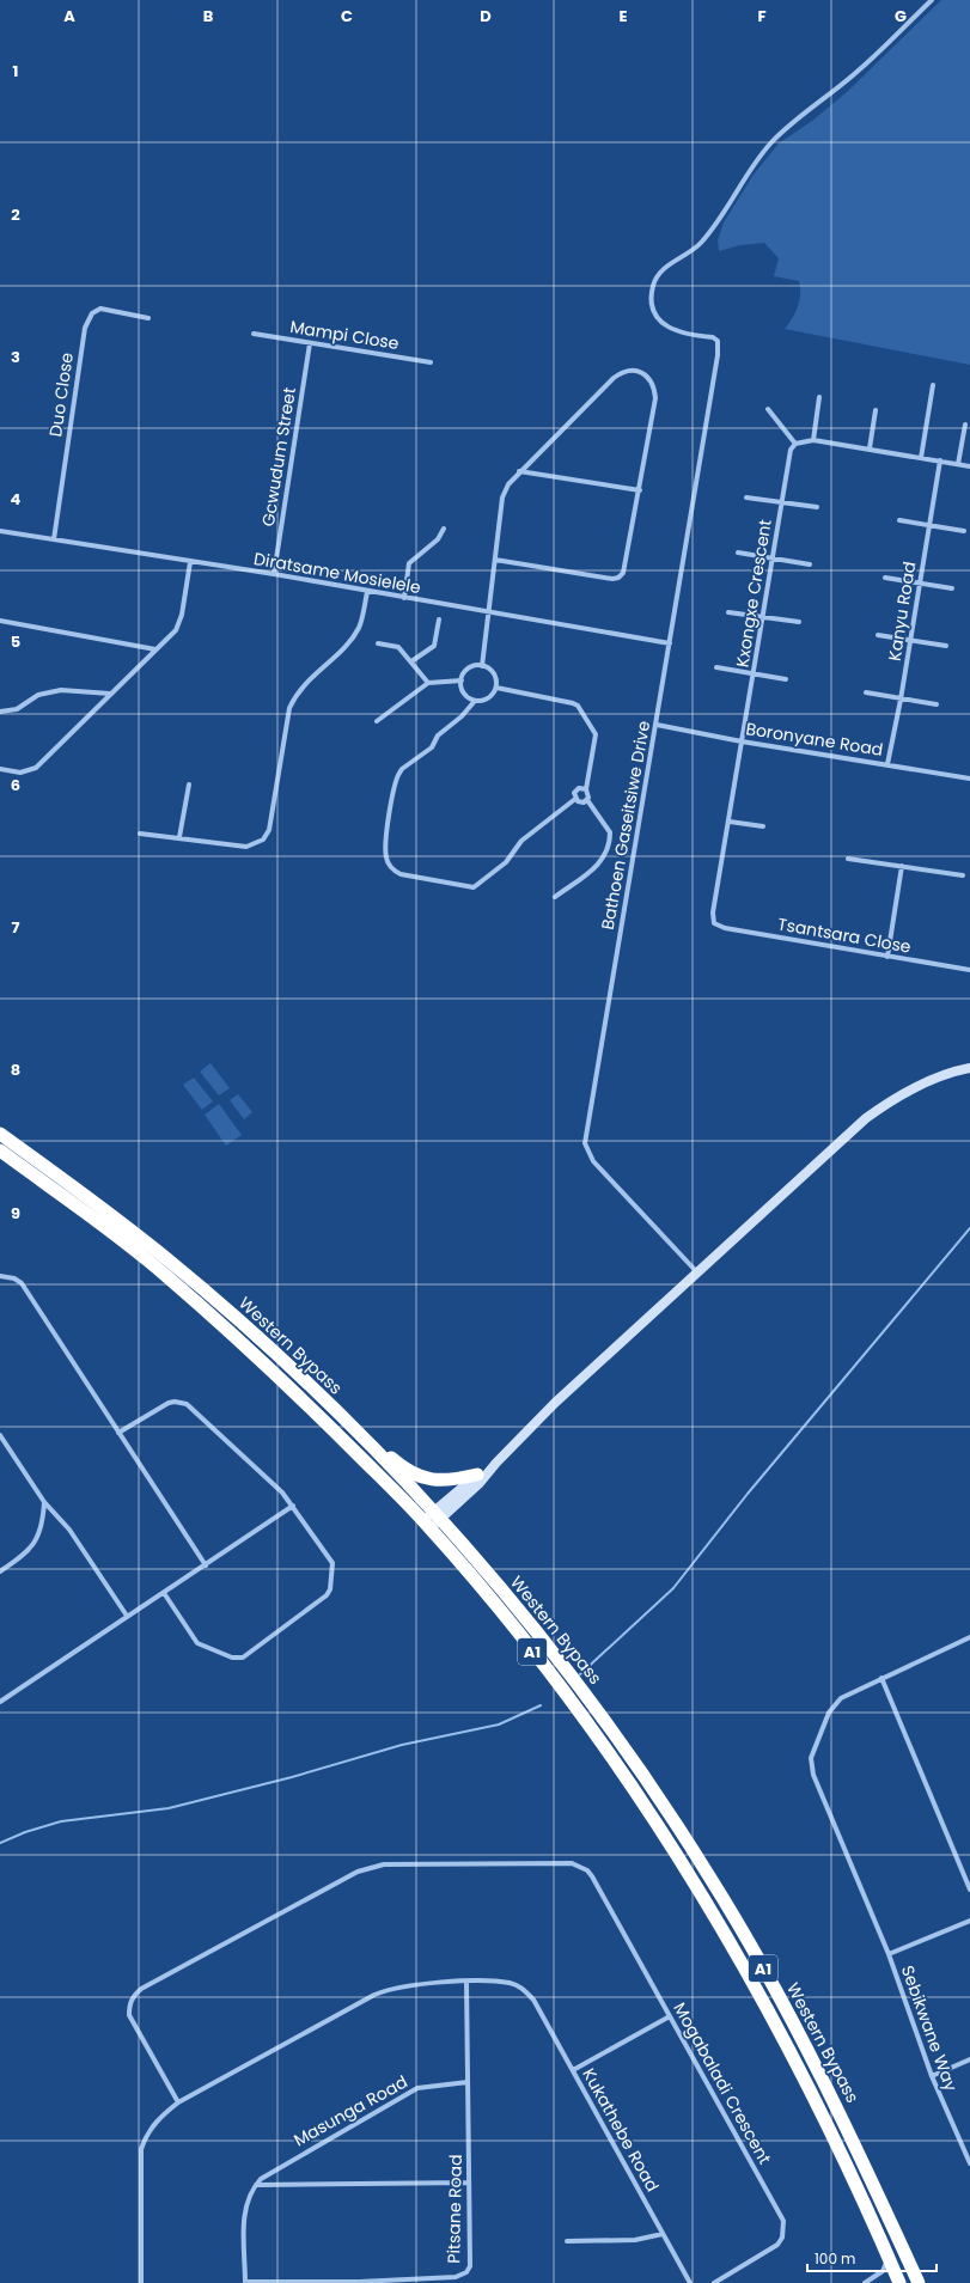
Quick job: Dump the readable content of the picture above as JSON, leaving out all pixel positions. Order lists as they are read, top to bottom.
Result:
{
  "streets": {
    "highway": ["Western Bypass", "A1"],
    "street": [
      "Mampi Close",
      "Duo Close",
      "Gcwudum Street",
      "Diratsame Mosielele",
      "Kxongxe Crescent",
      "Kanyu Road",
      "Boronyane Road",
      "Bathoen Gaseitsiwe Drive",
      "Tsantsara Close",
      "Sebikwane Way",
      "Mogabaladi Crescent",
      "Masunga Road",
      "Kukathebe Road",
      "Pitsane Road"
    ]
  },
  "crossings": [
    ["Mampi Close", "Gcwudum Street"],
    ["Duo Close", "Diratsame Mosielele"],
    ["Gcwudum Street", "Diratsame Mosielele"],
    ["Diratsame Mosielele", "Bathoen Gaseitsiwe Drive"],
    ["Kxongxe Crescent", "Boronyane Road"],
    ["Kxongxe Crescent", "Tsantsara Close"],
    ["Kanyu Road", "Boronyane Road"],
    ["Boronyane Road", "Bathoen Gaseitsiwe Drive"],
    ["Masunga Road", "Pitsane Road"],
    ["Kukathebe Road", "Pitsane Road"]
  ],
  "scale_bar": "100 m",
  "grid": {
    "columns": [
      "A",
      "B",
      "C",
      "D",
      "E",
      "F",
      "G"
    ],
    "rows": [
      "1",
      "2",
      "3",
      "4",
      "5",
      "6",
      "7",
      "8",
      "9"
    ]
  }
}
